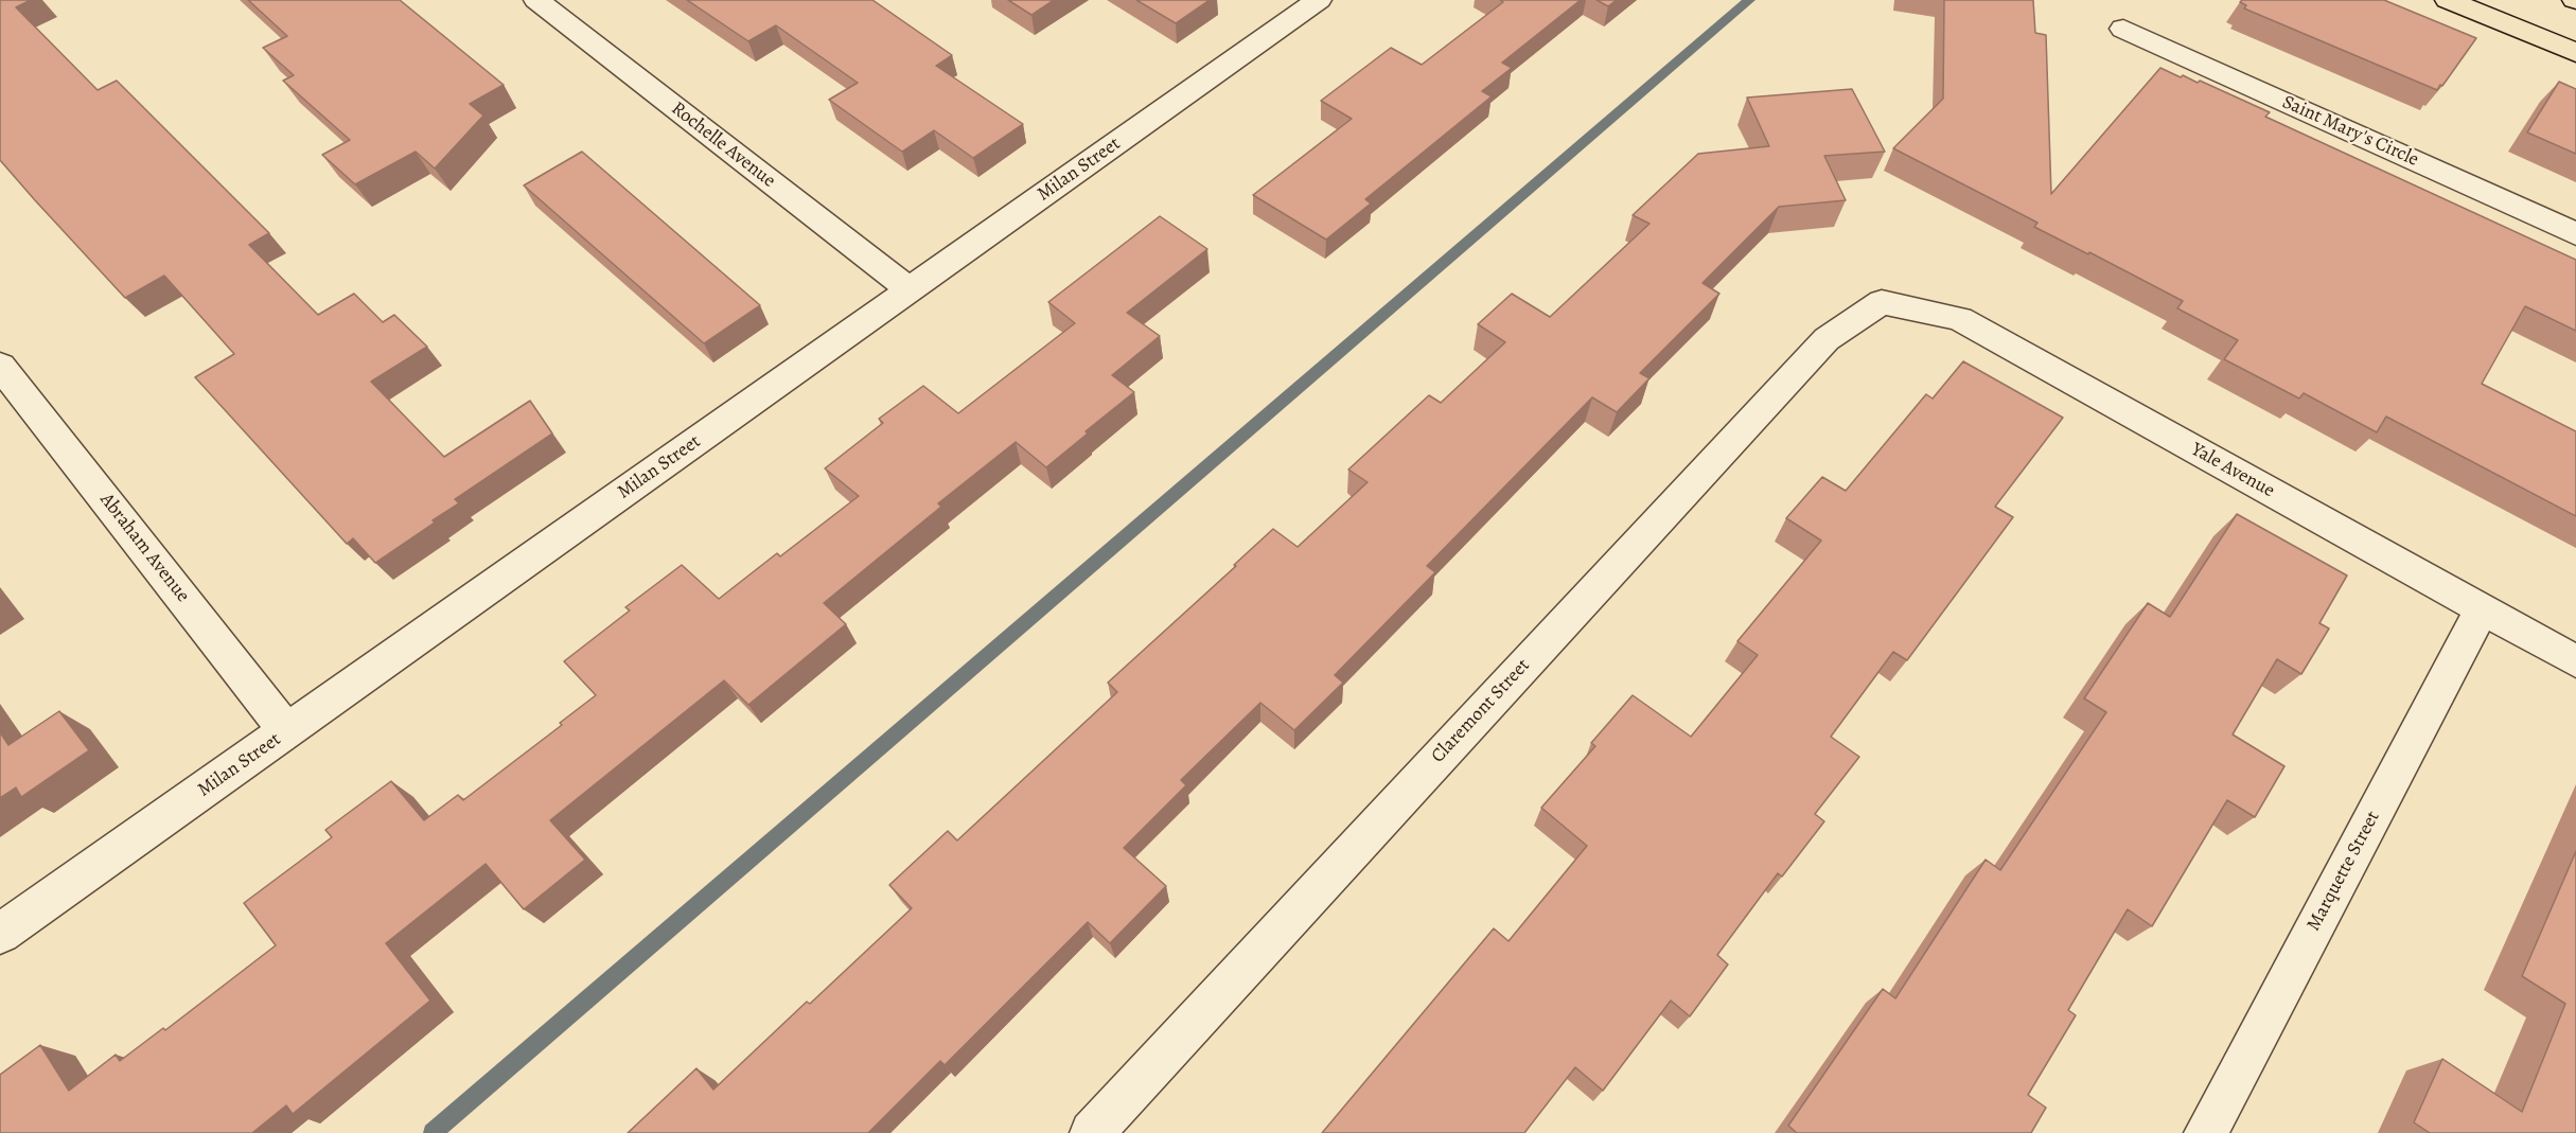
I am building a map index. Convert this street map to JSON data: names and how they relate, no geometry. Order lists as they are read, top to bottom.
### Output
{
  "streets": {
    "street": [
      "Saint Mary's Circle",
      "Rochelle Avenue",
      "Milan Street",
      "Yale Avenue",
      "Abraham Avenue",
      "Claremont Street",
      "Marquette Street"
    ]
  },
  "crossings": [
    ["Rochelle Avenue", "Milan Street"],
    ["Milan Street", "Abraham Avenue"],
    ["Yale Avenue", "Claremont Street"],
    ["Yale Avenue", "Marquette Street"]
  ]
}
